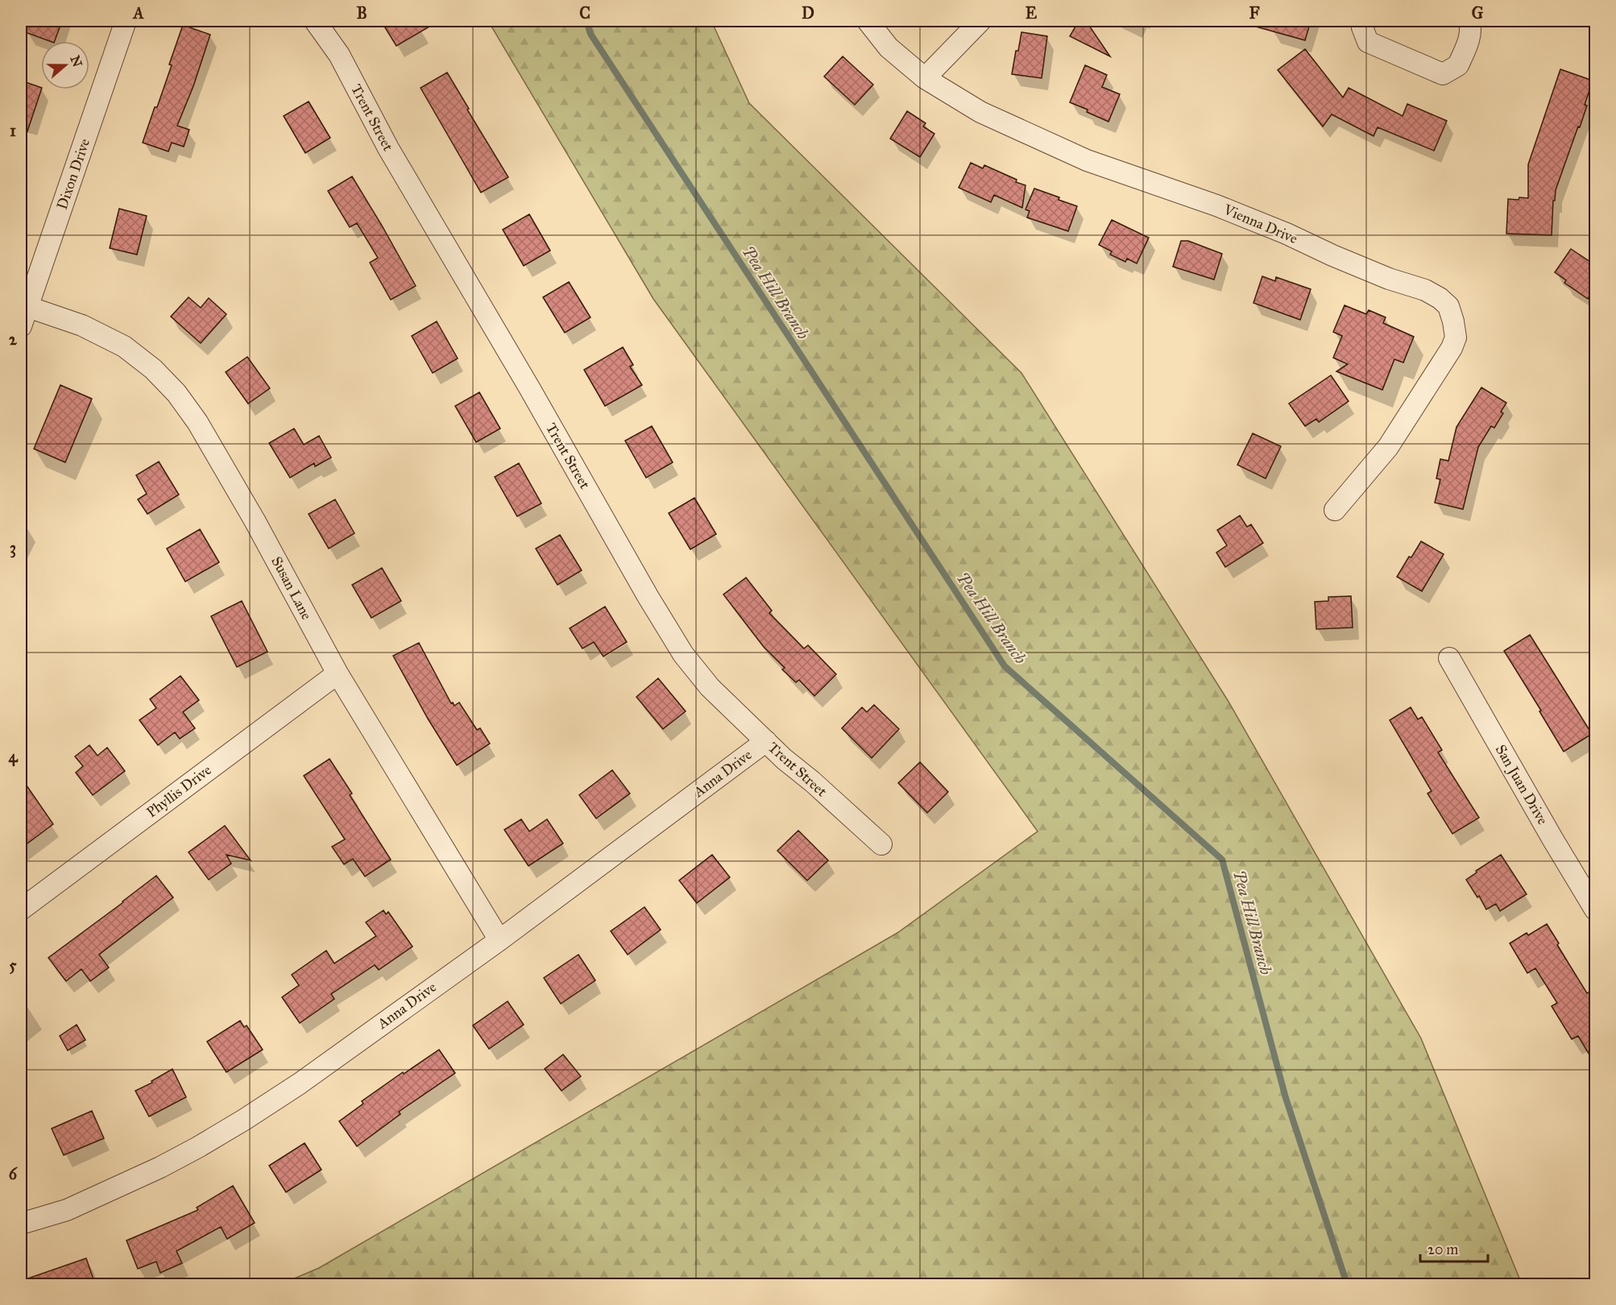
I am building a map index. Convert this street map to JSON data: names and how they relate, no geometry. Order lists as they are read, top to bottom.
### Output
{
  "streets": {
    "street": [
      "Trent Street",
      "Dixon Drive",
      "Vienna Drive",
      "Susan Lane",
      "Anna Drive",
      "San Juan Drive",
      "Phyllis Drive"
    ]
  },
  "crossings": [
    ["Trent Street", "Anna Drive"],
    ["Dixon Drive", "Susan Lane"],
    ["Susan Lane", "Anna Drive"],
    ["Susan Lane", "Phyllis Drive"]
  ],
  "water": ["Pea Hill Branch"],
  "scale_bar": "20 m",
  "north": "right",
  "grid": {
    "columns": [
      "A",
      "B",
      "C",
      "D",
      "E",
      "F",
      "G"
    ],
    "rows": [
      "1",
      "2",
      "3",
      "4",
      "5",
      "6"
    ]
  }
}
